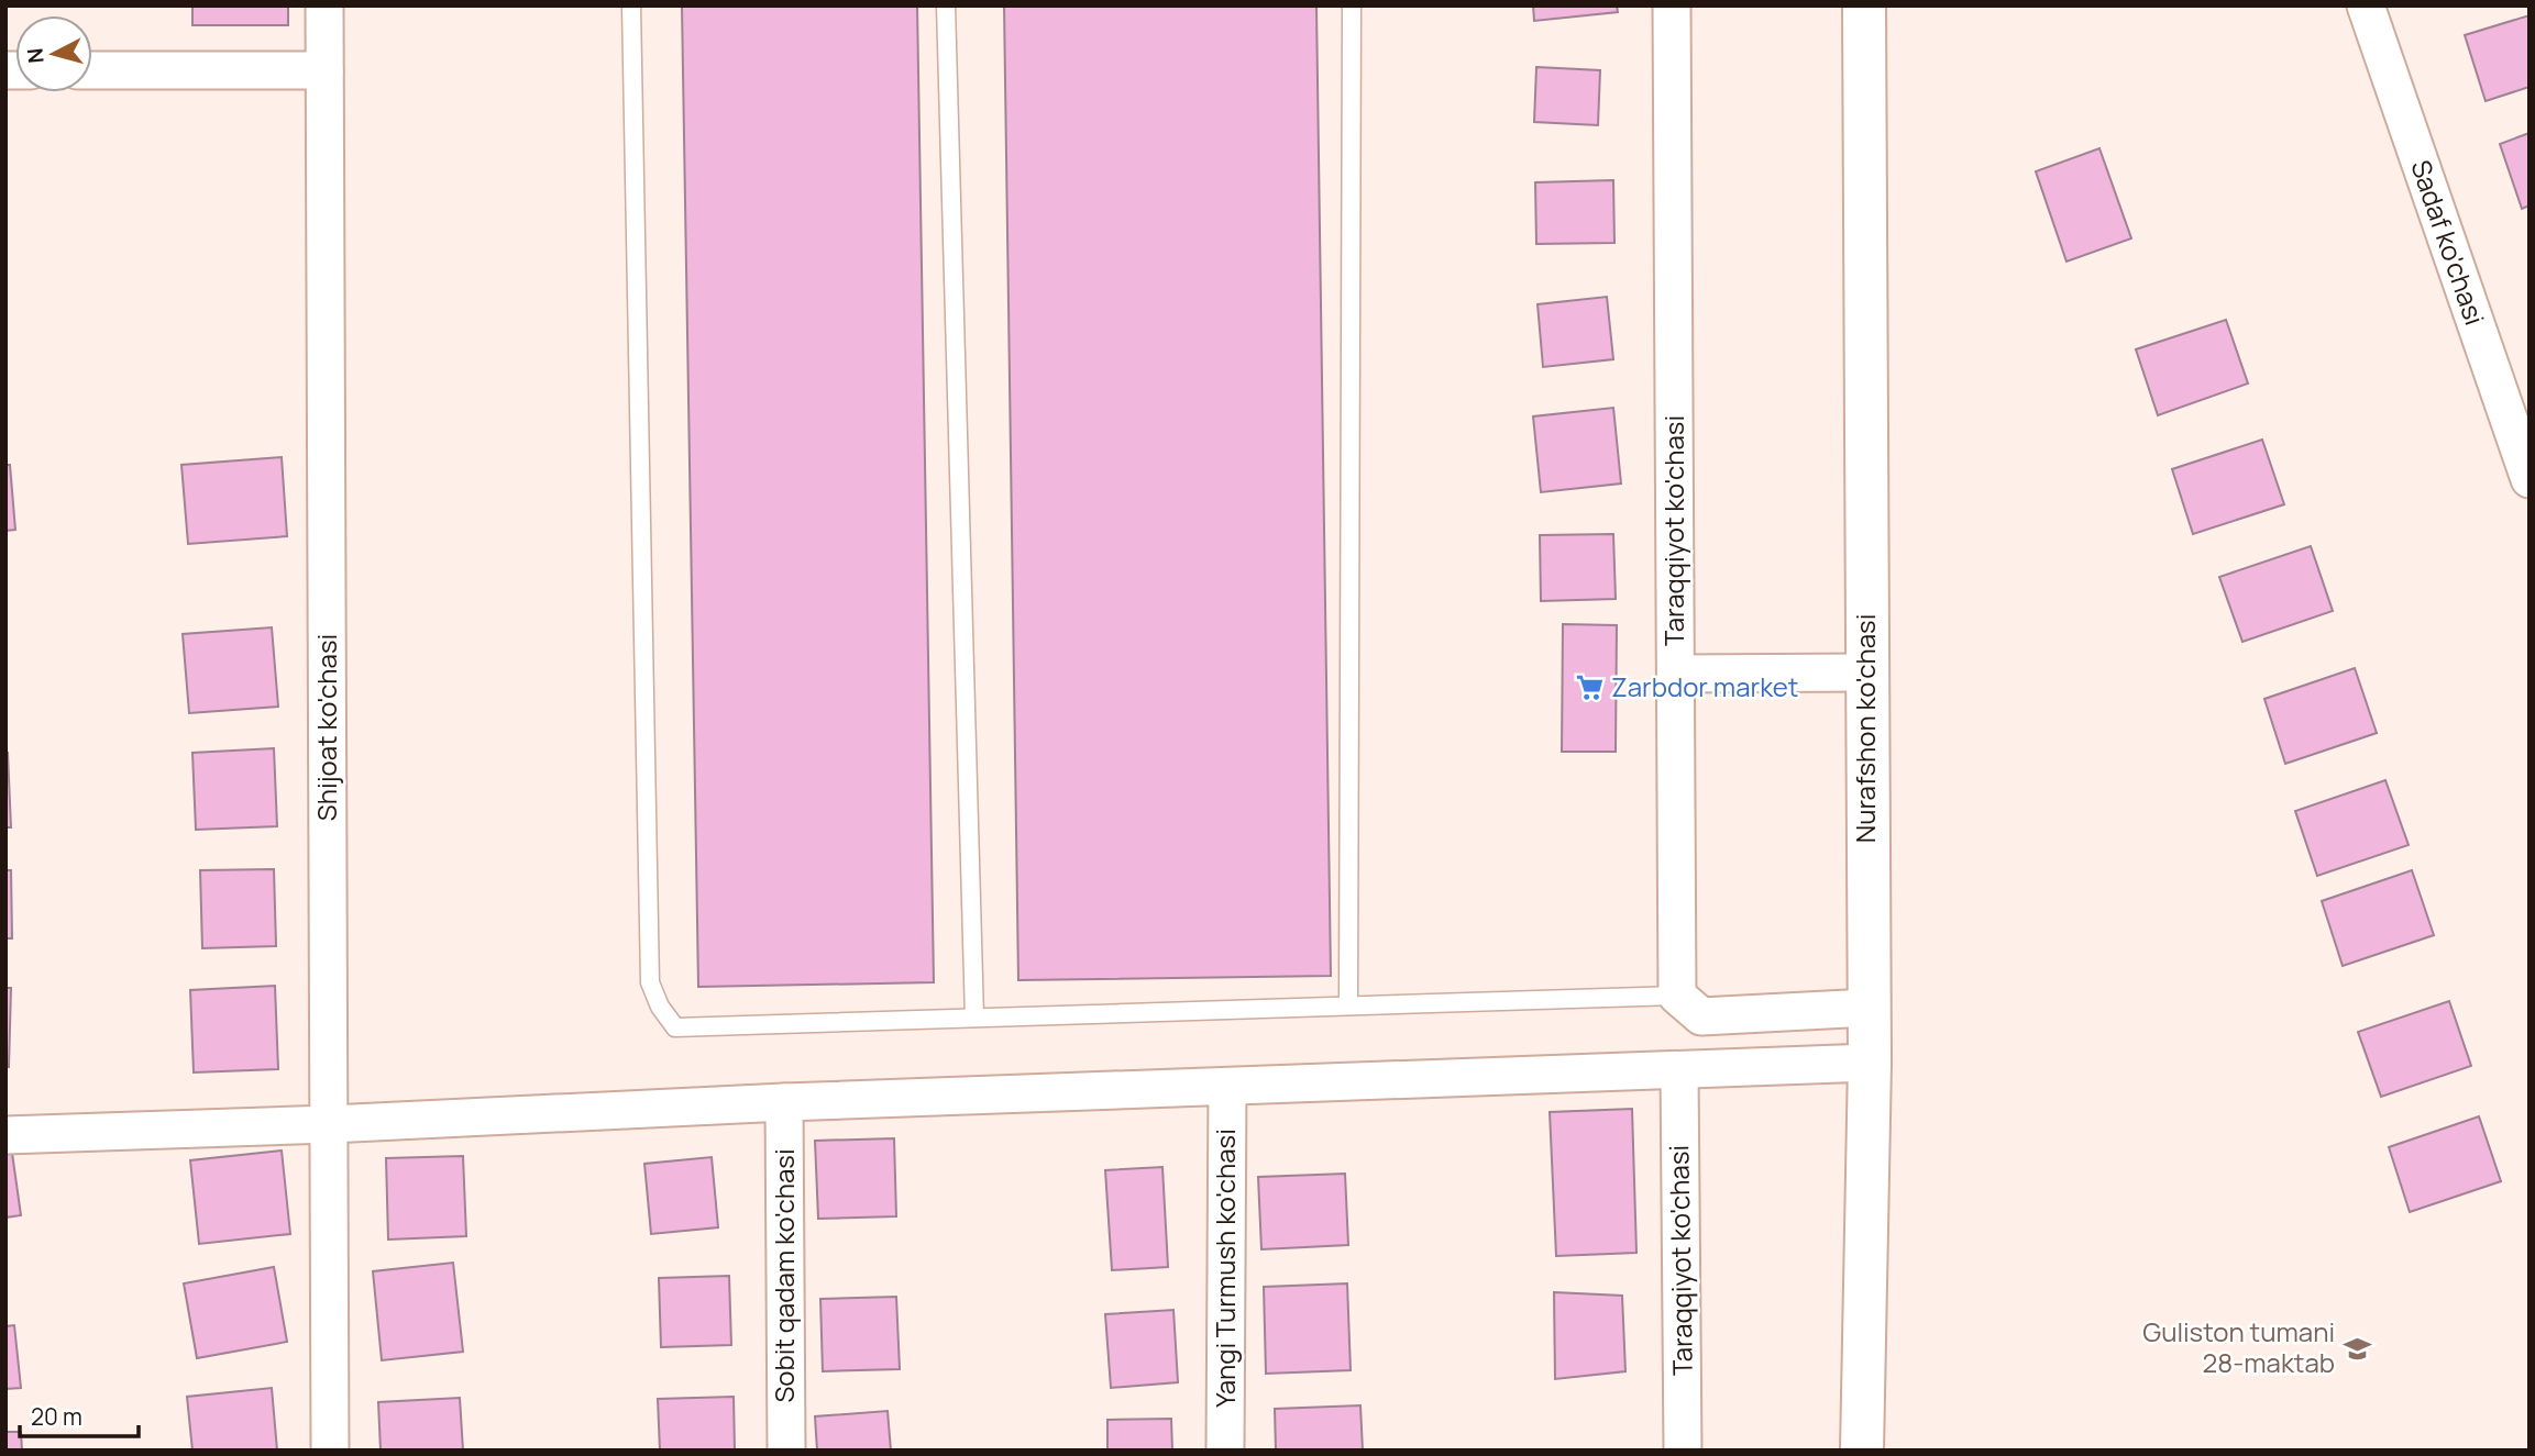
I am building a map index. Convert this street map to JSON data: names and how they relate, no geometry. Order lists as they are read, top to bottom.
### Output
{
  "streets": {
    "street": [
      "Sadaf ko'chasi",
      "Taraqqiyot ko'chasi",
      "Shijoat ko'chasi",
      "Nurafshon ko'chasi",
      "Yangi Turmush ko'chasi",
      "Sobit qadam ko'chasi"
    ]
  },
  "places": {
    "supermarket": ["Zarbdor market"],
    "school or university": ["Guliston tumani 28-maktab"]
  },
  "scale_bar": "20 m",
  "north": "left"
}
